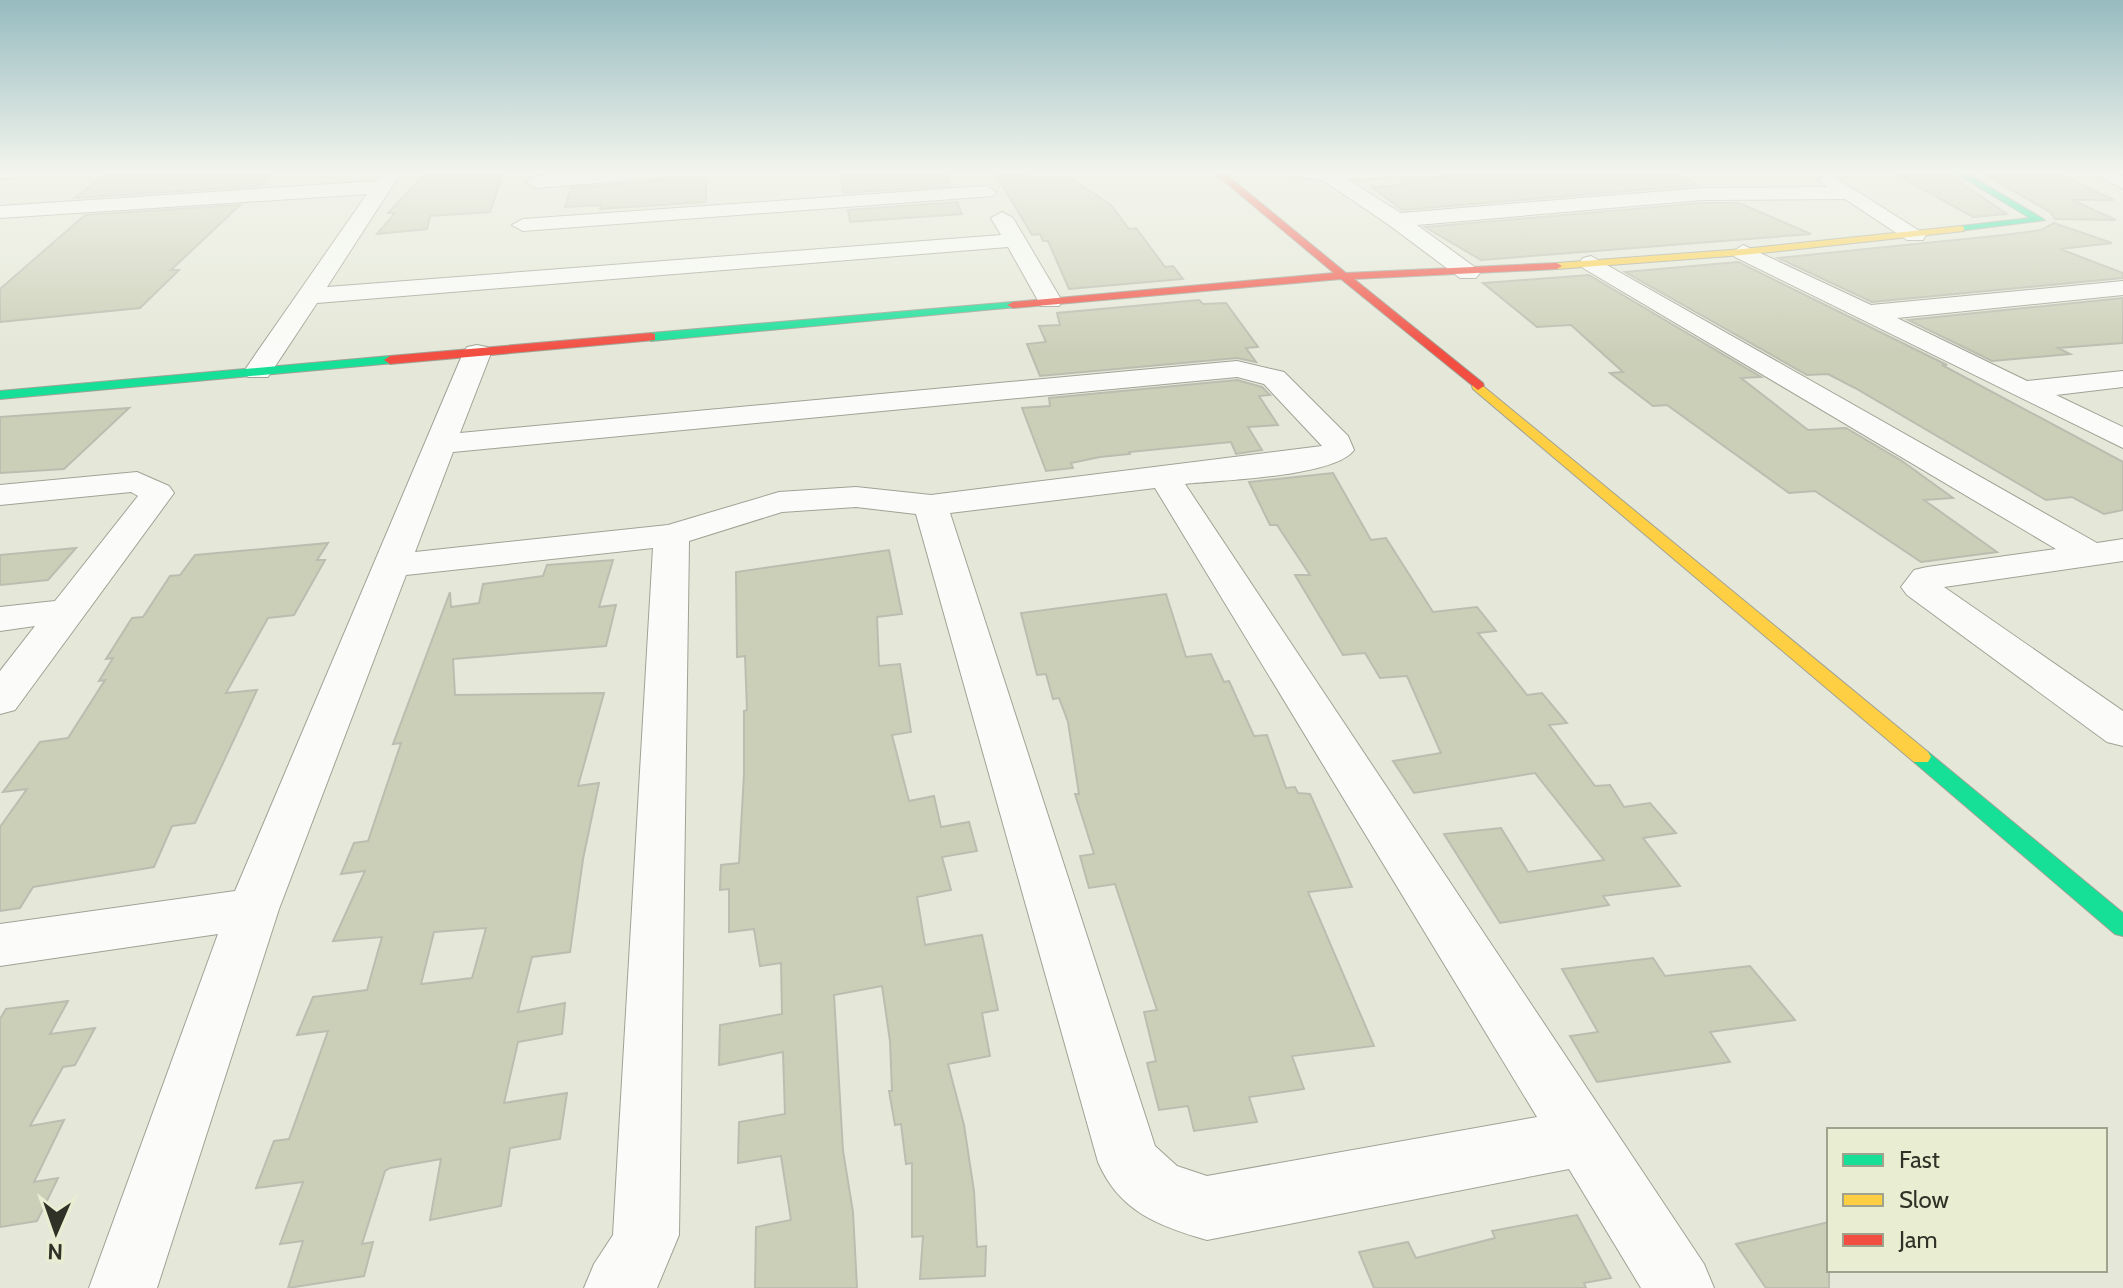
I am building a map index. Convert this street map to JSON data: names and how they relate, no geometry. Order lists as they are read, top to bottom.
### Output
{
  "legend": ["Fast", "Slow", "Jam"],
  "north": "bottom"
}
